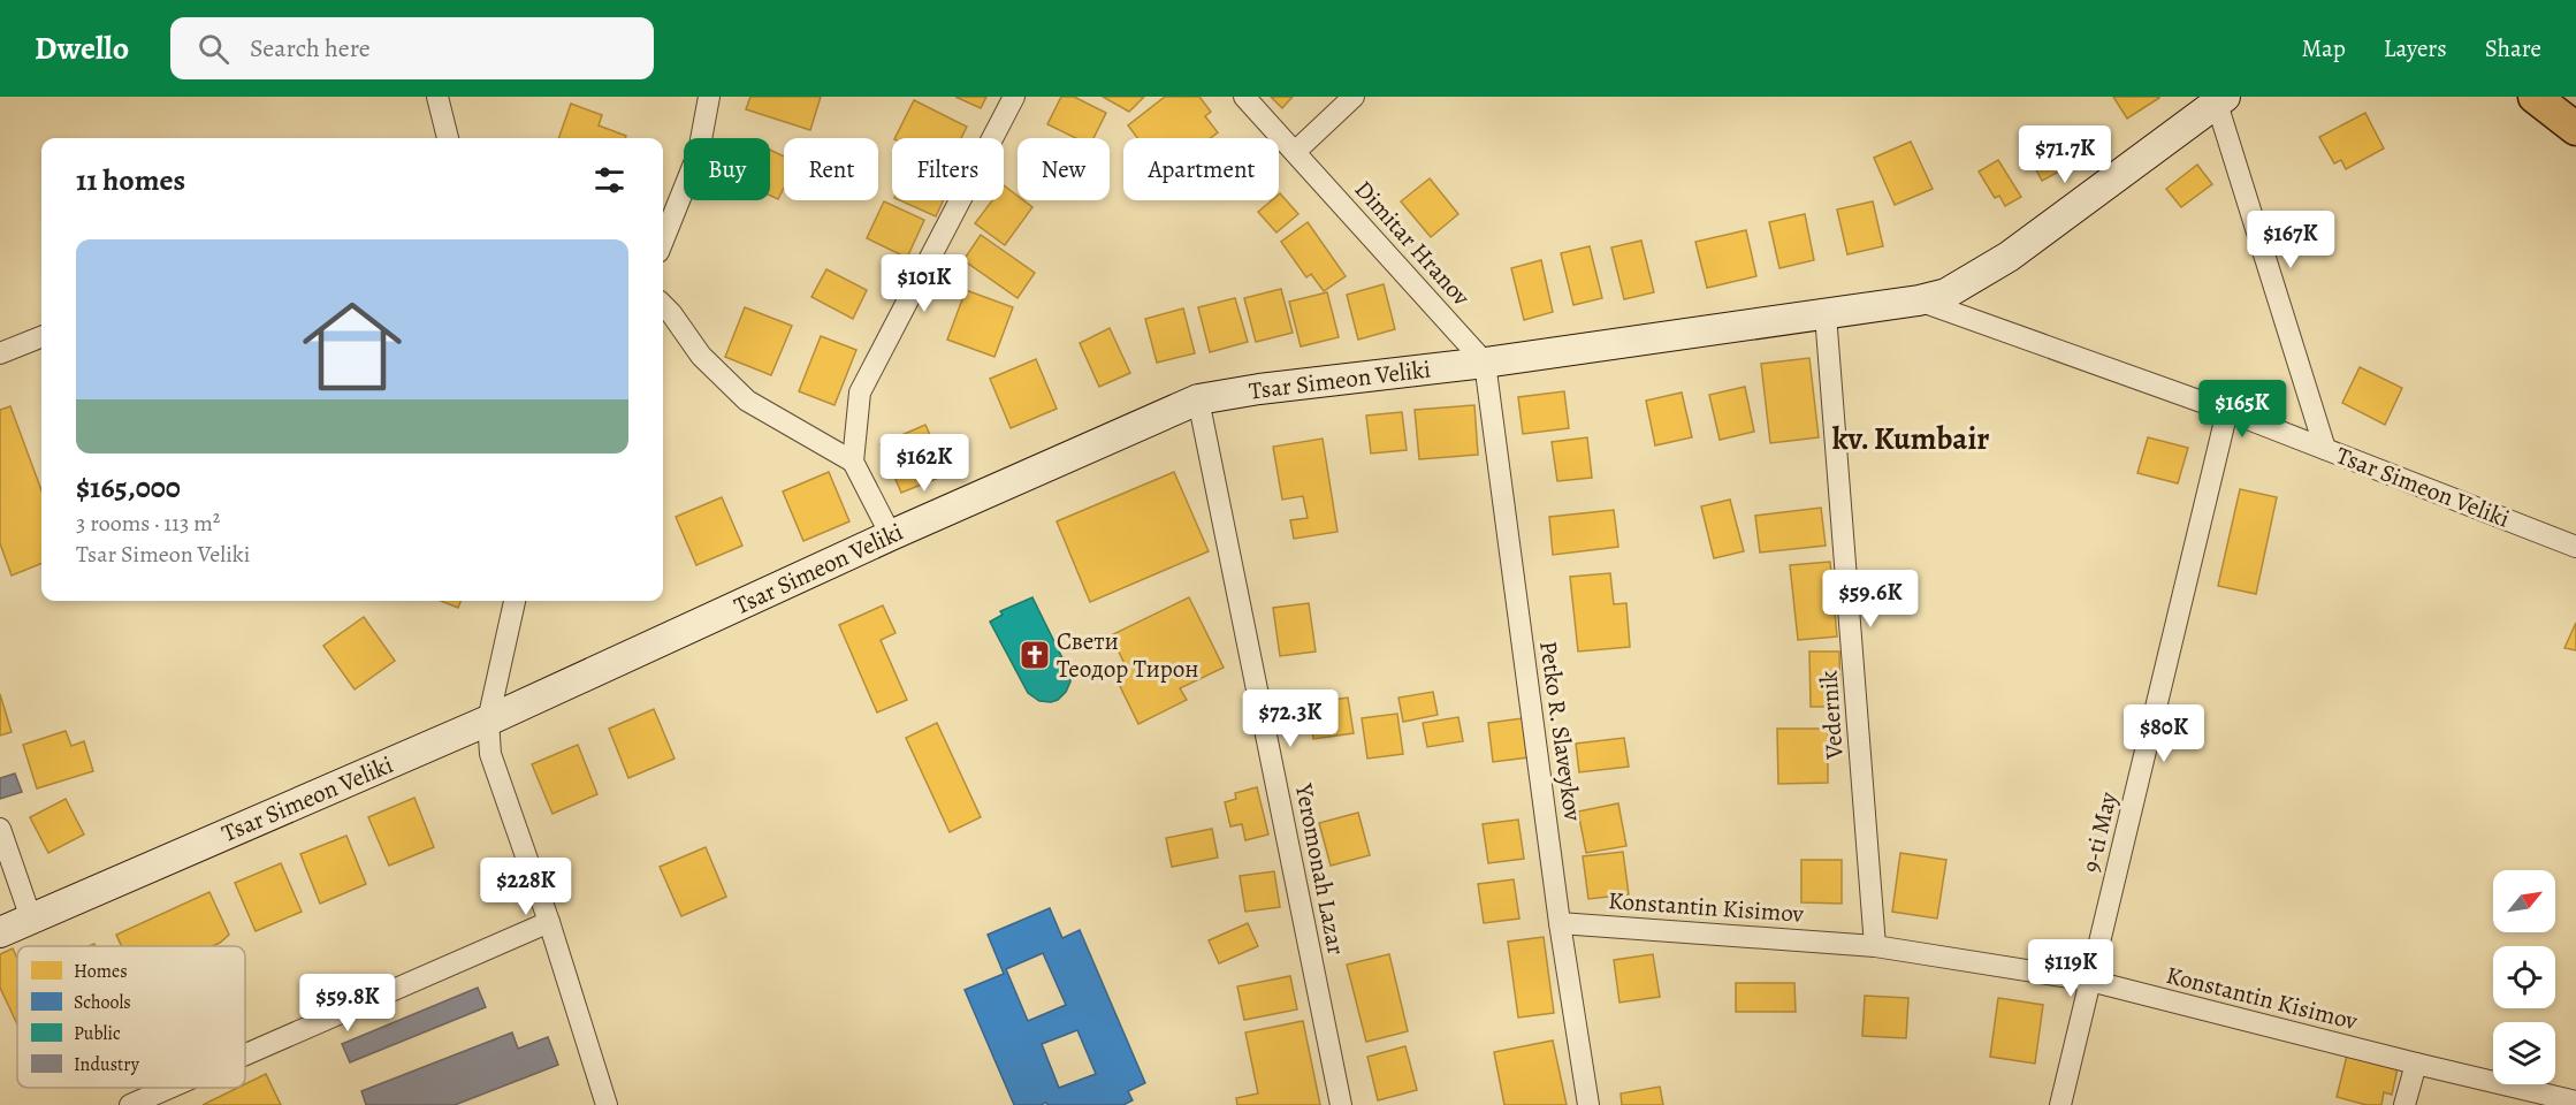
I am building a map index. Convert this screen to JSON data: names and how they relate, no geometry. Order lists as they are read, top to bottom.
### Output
{
  "streets": {
    "main road": ["Tsar Simeon Veliki"],
    "street": [
      "Dimitar Hranov",
      "Vedernik",
      "Petko R. Slaveykov",
      "9-ti May",
      "Yeromonah Lazar",
      "Konstantin Kisimov"
    ]
  },
  "crossings": [
    ["Dimitar Hranov", "Tsar Simeon Veliki"],
    ["Dimitar Hranov", "Petko R. Slaveykov"],
    ["Tsar Simeon Veliki", "Vedernik"],
    ["Tsar Simeon Veliki", "Petko R. Slaveykov"],
    ["Tsar Simeon Veliki", "9-ti May"],
    ["Tsar Simeon Veliki", "Yeromonah Lazar"],
    ["Vedernik", "Konstantin Kisimov"],
    ["Petko R. Slaveykov", "Konstantin Kisimov"],
    ["9-ti May", "Konstantin Kisimov"]
  ],
  "districts": ["kv. Kumbair"],
  "places": {
    "church": ["Свети Теодор Тирон"]
  },
  "legend": [
    "Homes",
    "Schools",
    "Public",
    "Industry"
  ],
  "north": "top right",
  "page": {
    "header": "Dwello",
    "search": "Search here",
    "nav": ["Map", "Layers", "Share"],
    "price": [
      "$71.7K",
      "$167K",
      "$101K",
      "$165K",
      "$162K",
      "$59.6K",
      "$72.3K",
      "$80K",
      "$228K",
      "$119K",
      "$59.8K"
    ],
    "chip": [
      "Buy",
      "Rent",
      "Filters",
      "New",
      "Apartment"
    ],
    "heading": "11 homes",
    "list": [
      {
        "name": "$165,000",
        "note": "3 rooms · 113 m² · Tsar Simeon Veliki"
      }
    ]
  }
}
